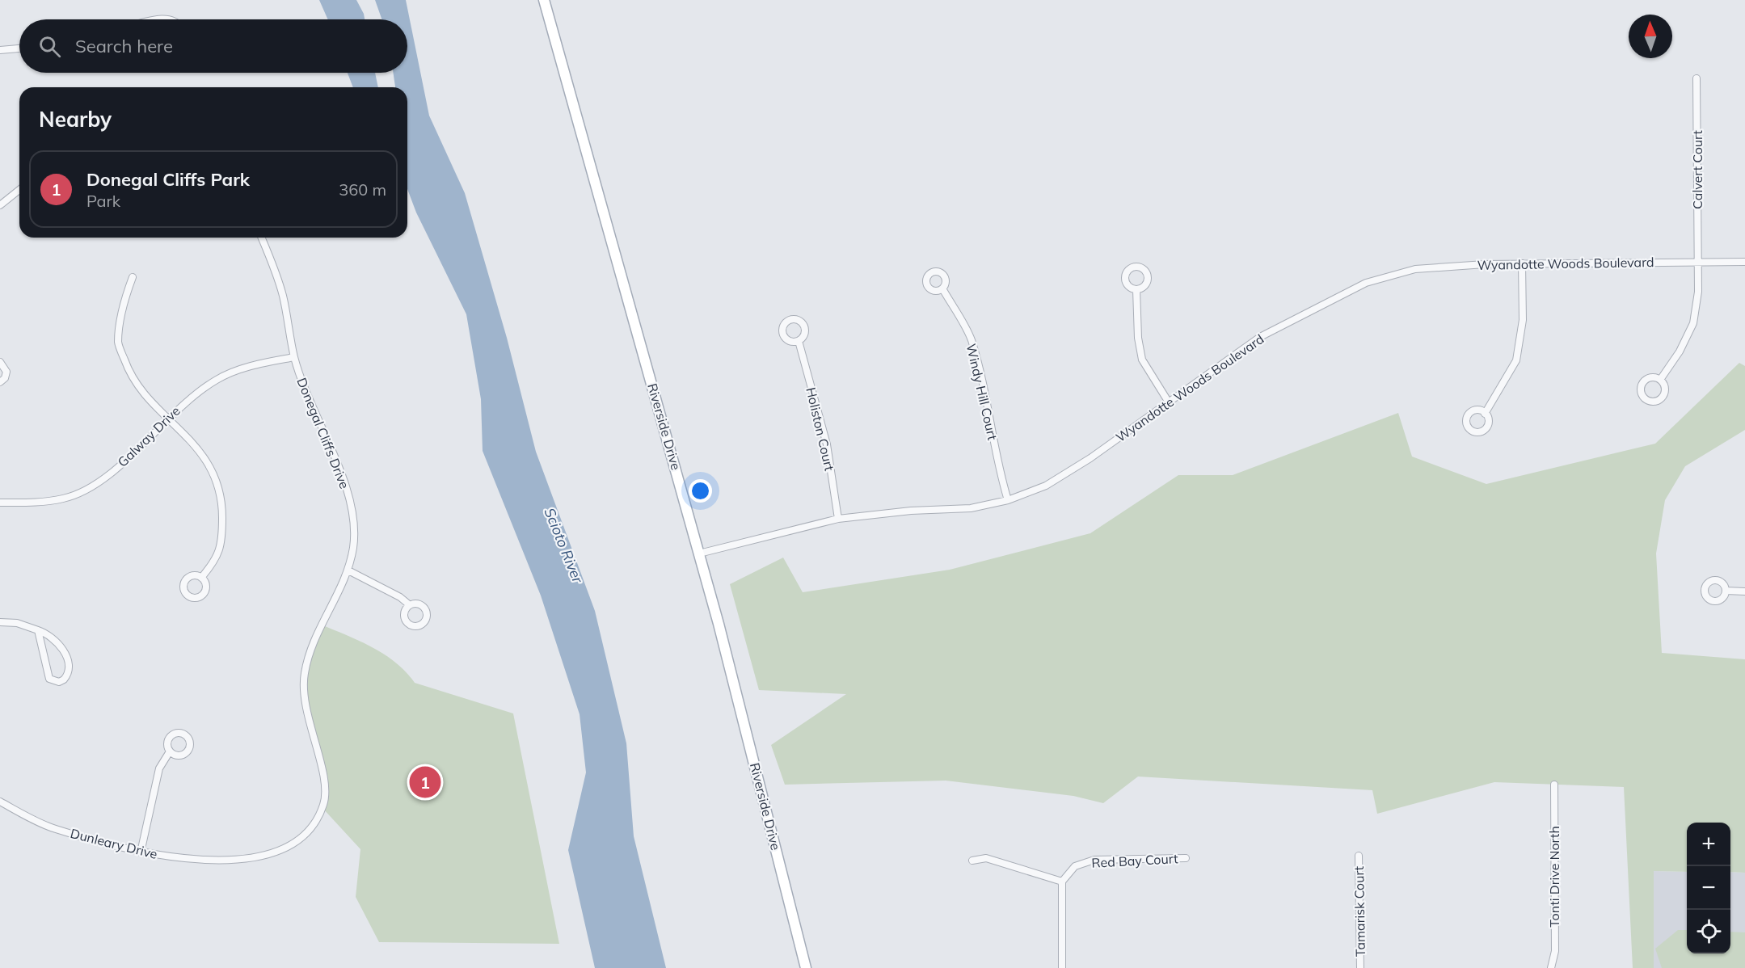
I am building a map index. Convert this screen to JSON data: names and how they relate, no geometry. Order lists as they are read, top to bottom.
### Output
{
  "streets": {
    "main road": ["Riverside Drive"],
    "street": [
      "Calvert Court",
      "Wyandotte Woods Boulevard",
      "Windy Hill Court",
      "Holiston Court",
      "Donegal Cliffs Drive",
      "Galway Drive",
      "Dunleary Drive",
      "Red Bay Court",
      "Tonti Drive North",
      "Tamarisk Court"
    ]
  },
  "crossings": [
    ["Calvert Court", "Wyandotte Woods Boulevard"],
    ["Wyandotte Woods Boulevard", "Windy Hill Court"],
    ["Wyandotte Woods Boulevard", "Riverside Drive"],
    ["Wyandotte Woods Boulevard", "Holiston Court"],
    ["Donegal Cliffs Drive", "Galway Drive"],
    ["Donegal Cliffs Drive", "Dunleary Drive"]
  ],
  "water": ["Scioto River"],
  "north": "top",
  "page": {
    "search": "Search here",
    "heading": "Nearby",
    "list": [
      {
        "mark": "1",
        "name": "Donegal Cliffs Park",
        "note": "Park",
        "value": "360 m"
      }
    ],
    "pins": "1",
    "map_buttons": ["+", "−"]
  }
}
